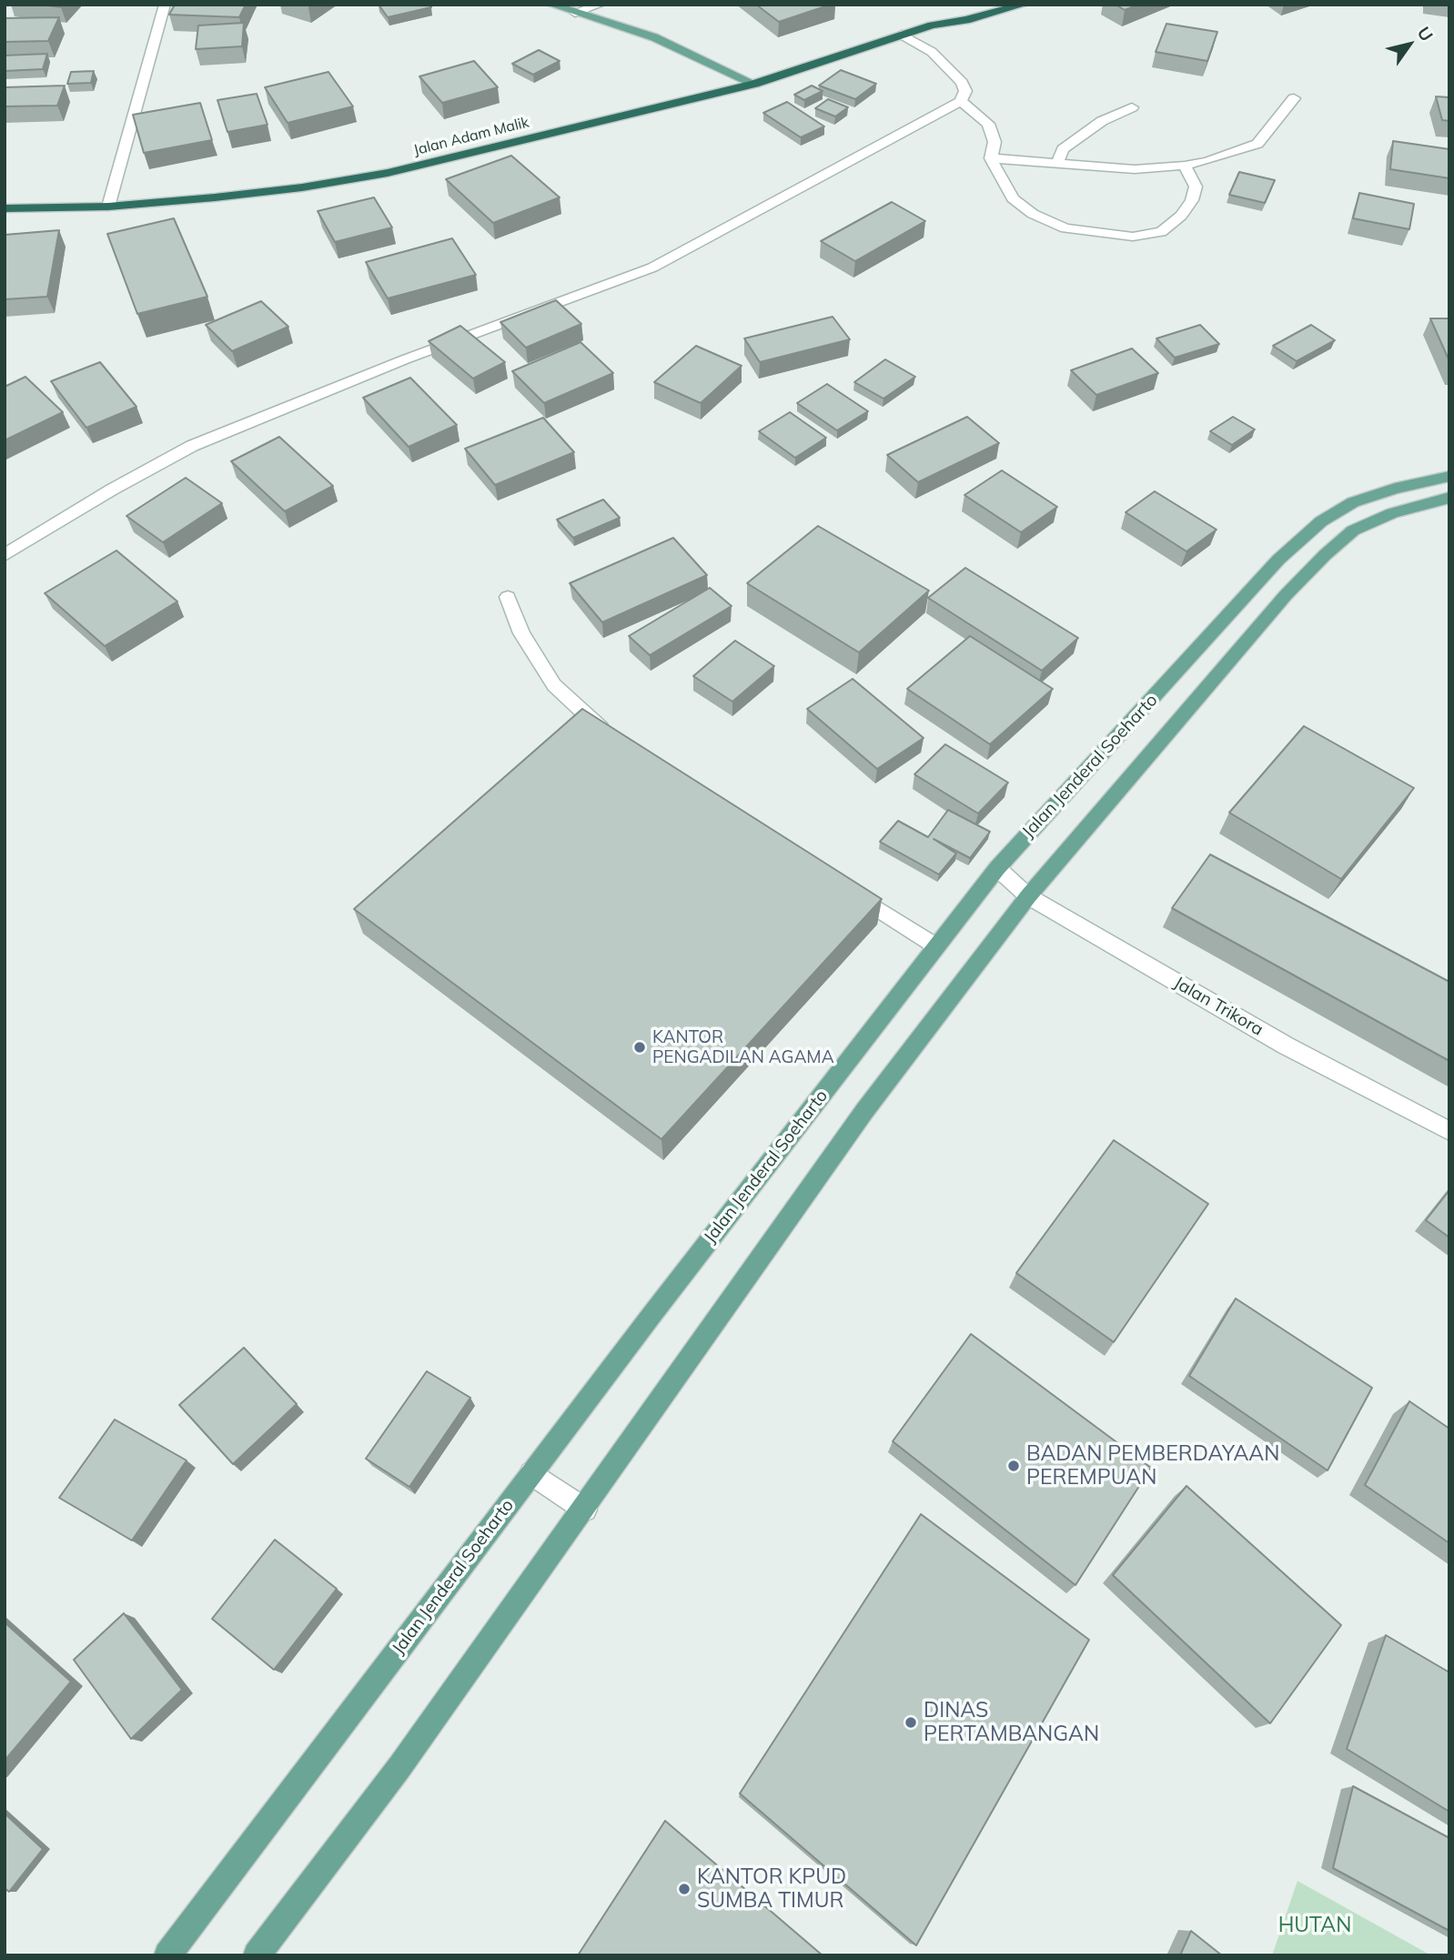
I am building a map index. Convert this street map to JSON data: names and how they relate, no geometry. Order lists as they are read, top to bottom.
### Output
{
  "streets": {
    "highway": ["Jalan Adam Malik"],
    "main road": ["Jalan Jenderal Soeharto"],
    "street": ["Jalan Trikora"]
  },
  "crossings": [
    ["Jalan Jenderal Soeharto", "Jalan Trikora"]
  ],
  "parks": ["HUTAN"],
  "places": [
    "KANTOR PENGADILAN AGAMA",
    "BADAN PEMBERDAYAAN PEREMPUAN",
    "DINAS PERTAMBANGAN",
    "KANTOR KPUD SUMBA TIMUR"
  ],
  "north": "top right"
}
